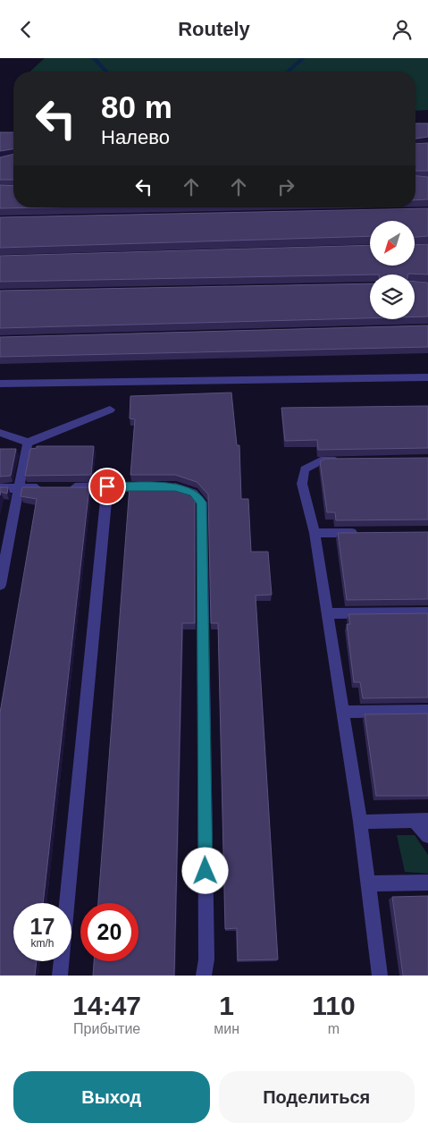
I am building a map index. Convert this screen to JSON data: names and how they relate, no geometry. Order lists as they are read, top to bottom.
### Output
{
  "north": "bottom left",
  "page": {
    "header": "Routely",
    "turn": ["80 m", "Налево"],
    "speed": "17 km/h",
    "limit": "20",
    "eta": [
      "14:47",
      "Прибытие",
      "1",
      "мин",
      "110",
      "m"
    ],
    "buttons": ["Выход", "Поделиться"]
  }
}
